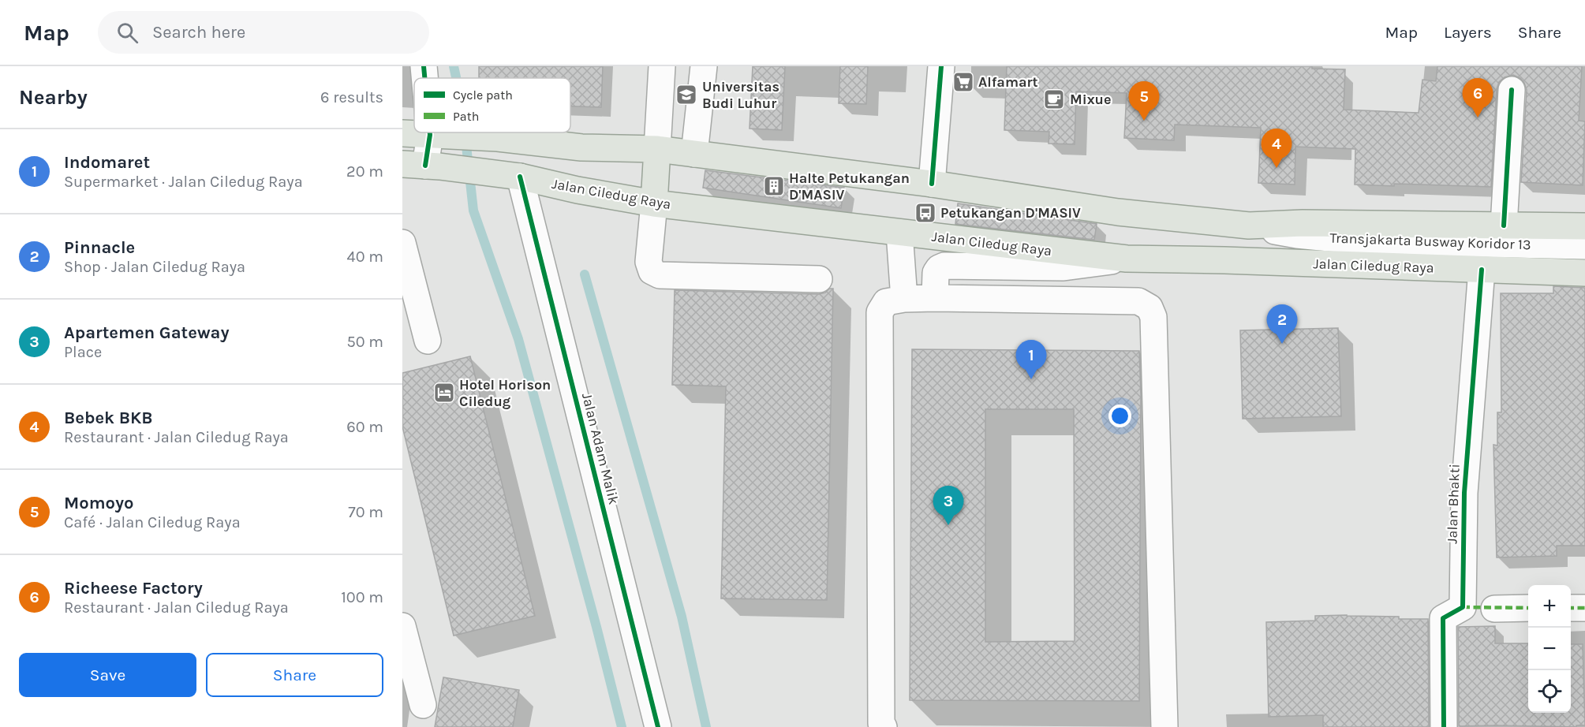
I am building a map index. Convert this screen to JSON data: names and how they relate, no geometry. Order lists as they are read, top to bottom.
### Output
{
  "streets": {
    "main road": ["Jalan Ciledug Raya"],
    "street": ["Transjakarta Busway Koridor 13", "Jalan Adam Malik", "Jalan Bhakti"]
  },
  "crossings": [
    ["Jalan Ciledug Raya", "Jalan Adam Malik"],
    ["Jalan Ciledug Raya", "Jalan Bhakti"]
  ],
  "places": {
    "supermarket": ["Alfamart"],
    "school or university": ["Universitas Budi Luhur"],
    "cafe": ["Mixue"],
    "building": ["Halte Petukangan D'MASIV"],
    "bus stop": ["Petukangan D'MASIV"],
    "hotel": ["Hotel Horison Ciledug"]
  },
  "legend": ["Cycle path", "Path"],
  "page": {
    "header": "Map",
    "search": "Search here",
    "nav": ["Map", "Layers", "Share"],
    "heading": ["Nearby", "6 results"],
    "pins": [
      "6",
      "5",
      "4",
      "2",
      "1",
      "3"
    ],
    "list": [
      {
        "mark": "1",
        "name": "Indomaret",
        "note": "Supermarket · Jalan Ciledug Raya",
        "value": "20 m"
      },
      {
        "mark": "2",
        "name": "Pinnacle",
        "note": "Shop · Jalan Ciledug Raya",
        "value": "40 m"
      },
      {
        "mark": "3",
        "name": "Apartemen Gateway",
        "note": "Place",
        "value": "50 m"
      },
      {
        "mark": "4",
        "name": "Bebek BKB",
        "note": "Restaurant · Jalan Ciledug Raya",
        "value": "60 m"
      },
      {
        "mark": "5",
        "name": "Momoyo",
        "note": "Café · Jalan Ciledug Raya",
        "value": "70 m"
      },
      {
        "mark": "6",
        "name": "Richeese Factory",
        "note": "Restaurant · Jalan Ciledug Raya",
        "value": "100 m"
      }
    ],
    "map_buttons": ["+", "−"],
    "buttons": ["Save", "Share"]
  }
}
